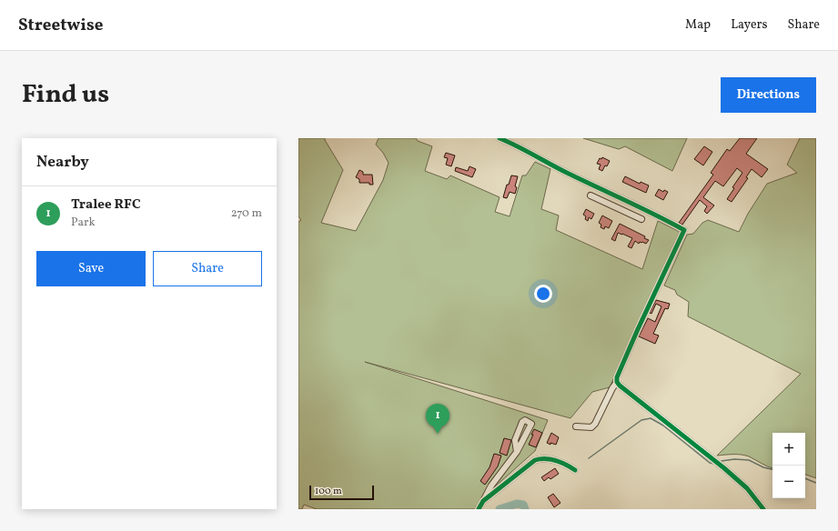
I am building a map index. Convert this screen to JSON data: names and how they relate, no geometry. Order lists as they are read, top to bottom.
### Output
{
  "scale_bar": "100 m",
  "page": {
    "header": "Streetwise",
    "nav": ["Map", "Layers", "Share"],
    "title": "Find us",
    "buttons": [
      "Directions",
      ["Save", "Share"]
    ],
    "heading": "Nearby",
    "list": [
      {
        "mark": "1",
        "name": "Tralee RFC",
        "note": "Park",
        "value": "270 m"
      }
    ],
    "pins": "1",
    "map_buttons": ["+", "−"],
    "scale": "100 m"
  }
}
